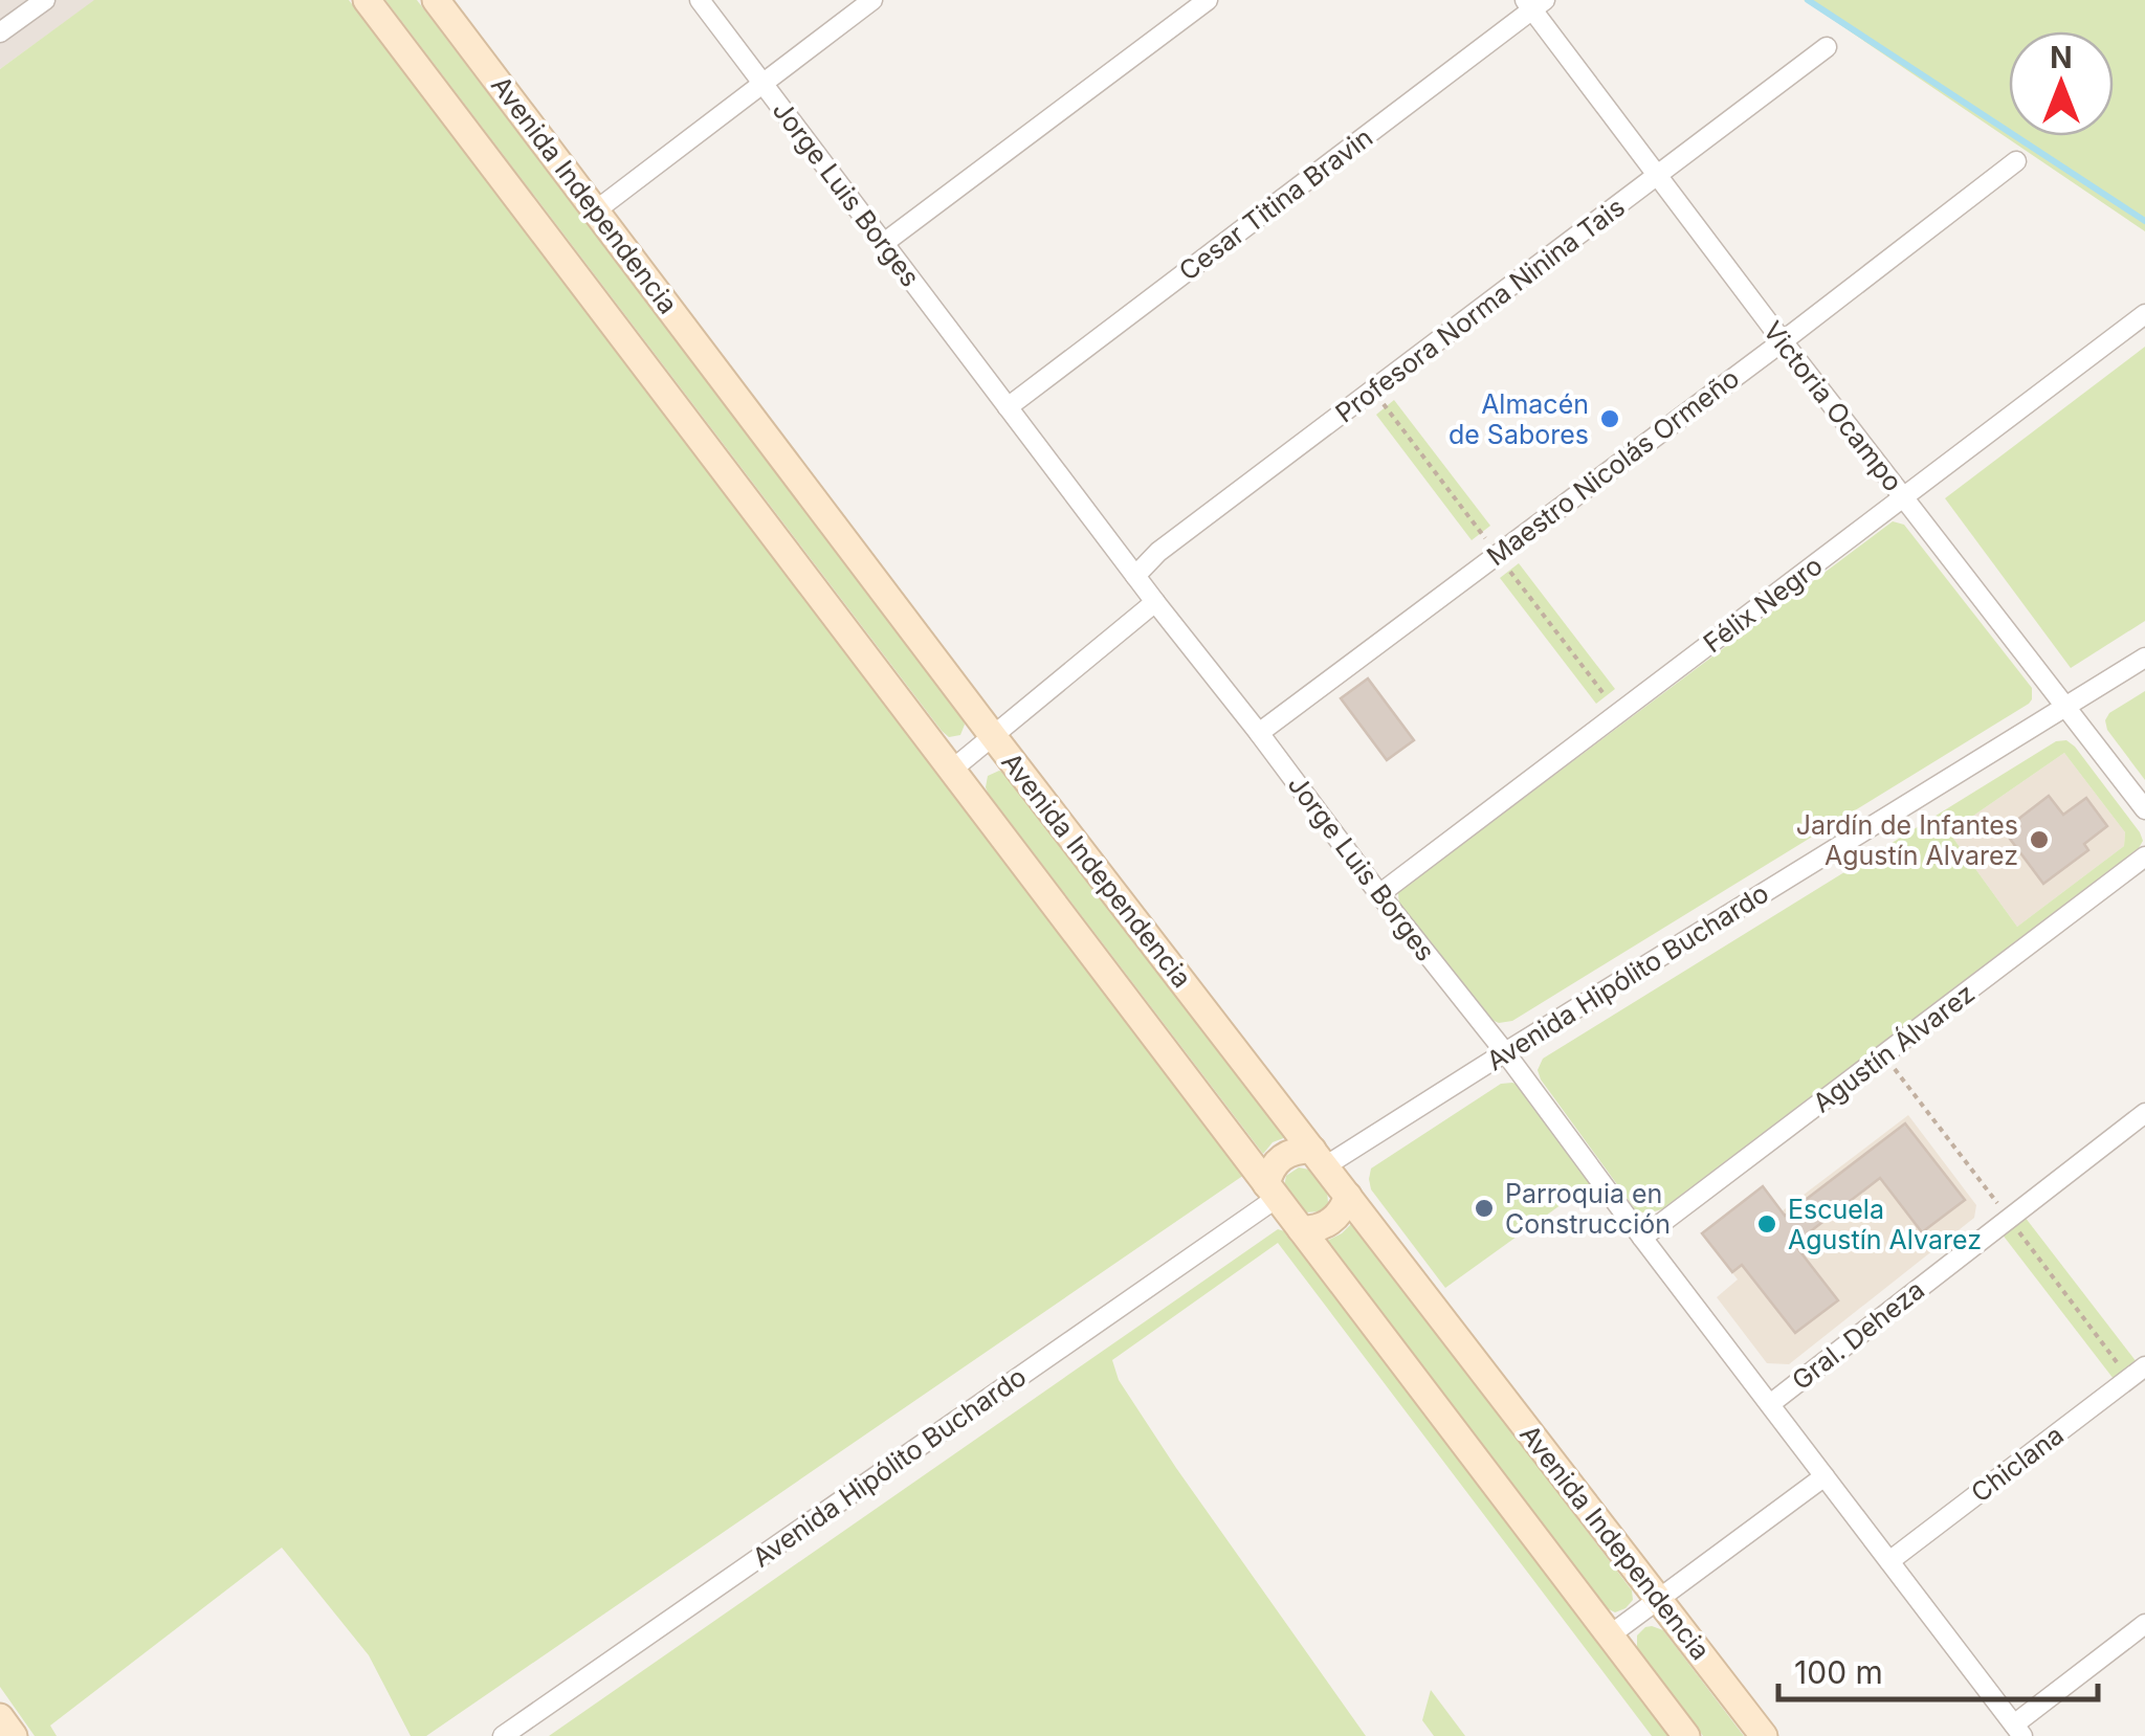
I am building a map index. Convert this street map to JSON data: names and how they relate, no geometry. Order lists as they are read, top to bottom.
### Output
{
  "streets": {
    "main road": ["Avenida Independencia"],
    "street": [
      "Jorge Luis Borges",
      "Cesar Titina Bravin",
      "Profesora Norma Ninina Tais",
      "Victoria Ocampo",
      "Maestro Nicolás Ormeño",
      "Félix Negro",
      "Avenida Hipólito Buchardo",
      "Agustín Álvarez",
      "Gral. Deheza",
      "Chiclana"
    ]
  },
  "crossings": [
    ["Jorge Luis Borges", "Cesar Titina Bravin"],
    ["Jorge Luis Borges", "Profesora Norma Ninina Tais"],
    ["Jorge Luis Borges", "Maestro Nicolás Ormeño"],
    ["Jorge Luis Borges", "Félix Negro"],
    ["Jorge Luis Borges", "Avenida Hipólito Buchardo"],
    ["Jorge Luis Borges", "Agustín Álvarez"],
    ["Jorge Luis Borges", "Gral. Deheza"],
    ["Jorge Luis Borges", "Chiclana"],
    ["Avenida Independencia", "Avenida Hipólito Buchardo"],
    ["Cesar Titina Bravin", "Victoria Ocampo"],
    ["Profesora Norma Ninina Tais", "Victoria Ocampo"],
    ["Victoria Ocampo", "Maestro Nicolás Ormeño"],
    ["Victoria Ocampo", "Félix Negro"],
    ["Victoria Ocampo", "Avenida Hipólito Buchardo"]
  ],
  "places": [
    "Almacén de Sabores",
    "Jardín de Infantes Agustín Alvarez",
    "Parroquia en Construcción",
    "Escuela Agustín Alvarez"
  ],
  "scale_bar": "100 m",
  "north": "top"
}
